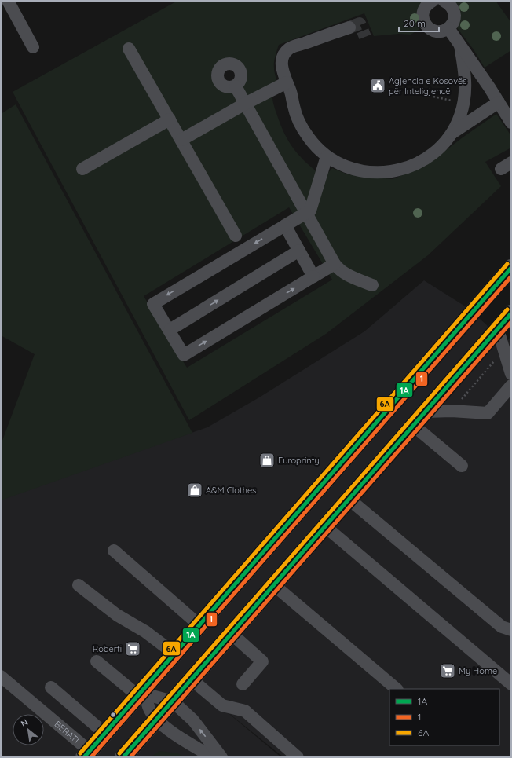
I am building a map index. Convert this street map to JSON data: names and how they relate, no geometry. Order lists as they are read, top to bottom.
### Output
{
  "streets": {
    "street": ["BERATI"]
  },
  "places": {
    "public building": ["Agjencia e Kosovës për Inteligjencë"],
    "shop": ["Europrinty", "A&M Clothes"],
    "supermarket": ["Roberti", "My Home"]
  },
  "lines": ["transit line 6A", "transit line 1A", "transit line 1"],
  "legend": ["1A", "1", "6A"],
  "scale_bar": "20 m",
  "north": "top left"
}
